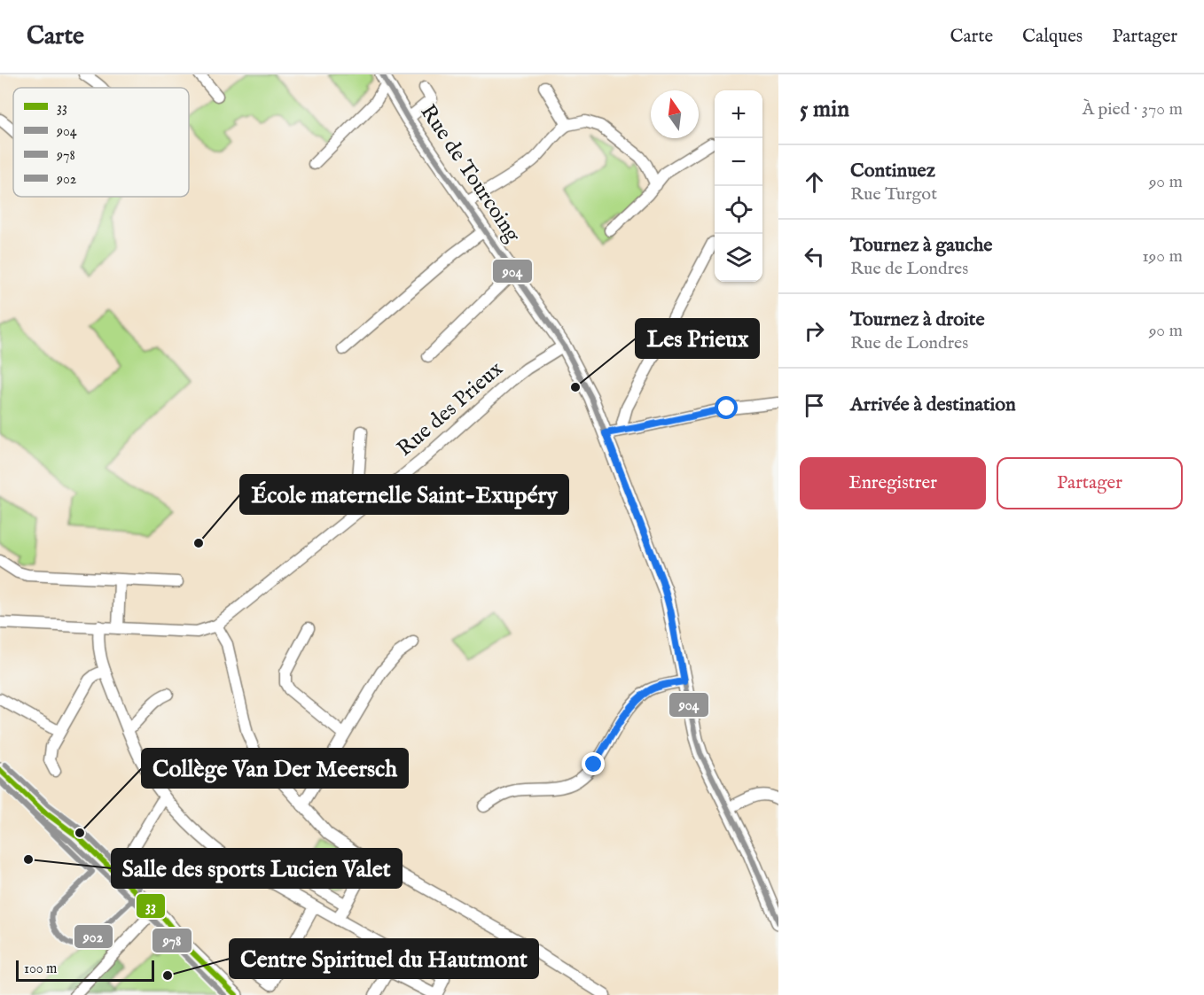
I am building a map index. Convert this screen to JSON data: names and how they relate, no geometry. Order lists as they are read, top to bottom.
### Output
{
  "streets": {
    "main road": ["Rue de Tourcoing"],
    "street": ["Rue des Prieux"]
  },
  "crossings": [
    ["Rue de Tourcoing", "Rue des Prieux"]
  ],
  "places": [
    "Les Prieux",
    "École maternelle Saint-Exupéry",
    "Collège Van Der Meersch",
    "Salle des sports Lucien Valet",
    "Centre Spirituel du Hautmont"
  ],
  "lines": [
    "transit line 904",
    "transit line 902",
    "transit line 33",
    "transit line 978"
  ],
  "legend": [
    "33",
    "904",
    "978",
    "902"
  ],
  "scale_bar": "100 m",
  "north": "top",
  "page": {
    "header": "Carte",
    "nav": ["Carte", "Calques", "Partager"],
    "heading": ["5 min", "À pied · 370 m"],
    "map_buttons": ["+", "−"],
    "list": [
      ["Continuez", "Rue Turgot", "90 m"],
      ["Tournez à gauche", "Rue de Londres", "190 m"],
      ["Tournez à droite", "Rue de Londres", "90 m"],
      "Arrivée à destination"
    ],
    "buttons": ["Enregistrer", "Partager"],
    "scale": "100 m"
  }
}
